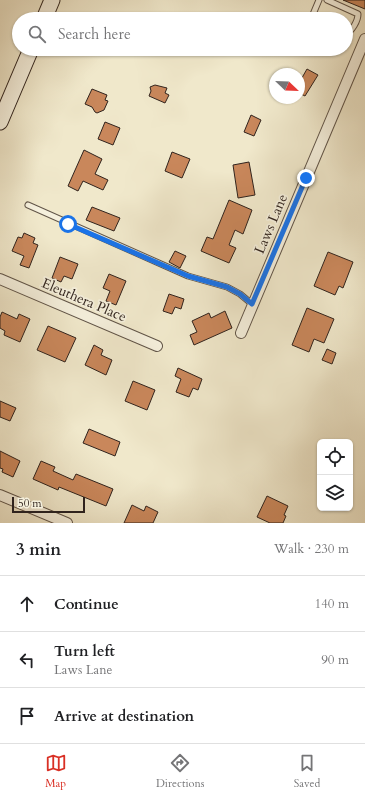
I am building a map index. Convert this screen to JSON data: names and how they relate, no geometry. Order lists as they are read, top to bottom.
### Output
{
  "streets": {
    "street": ["Laws Lane", "Eleuthera Place"]
  },
  "scale_bar": "50 m",
  "north": "bottom right",
  "page": {
    "search": "Search here",
    "scale": "50 m",
    "heading": ["3 min", "Walk · 230 m"],
    "list": [
      ["Continue", "140 m"],
      ["Turn left", "Laws Lane", "90 m"],
      "Arrive at destination"
    ],
    "nav": ["Map", "Directions", "Saved"]
  }
}
